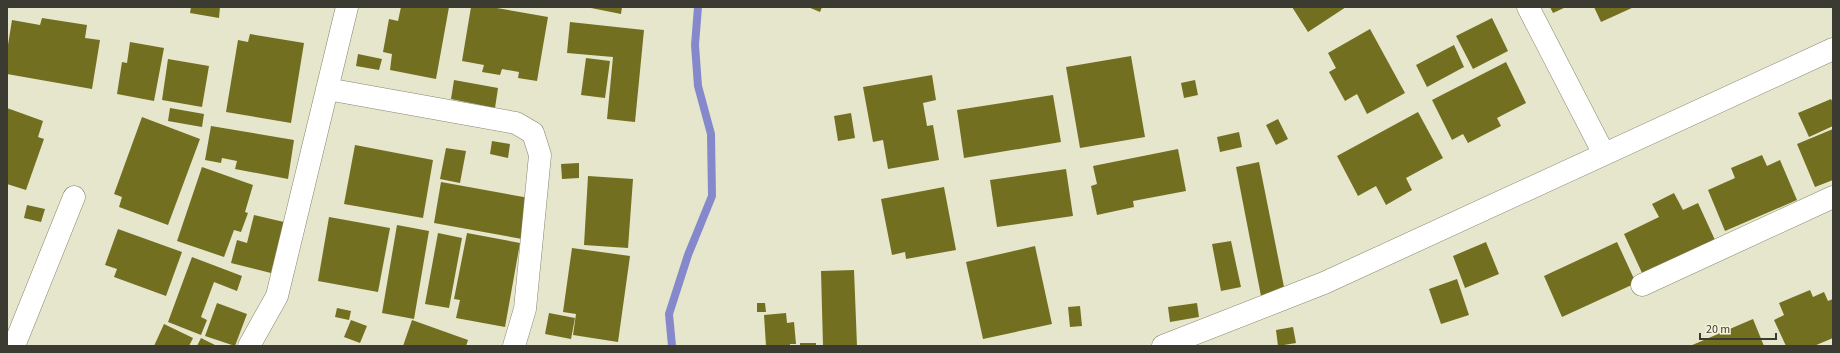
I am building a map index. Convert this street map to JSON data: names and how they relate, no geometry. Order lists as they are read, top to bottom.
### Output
{
  "scale_bar": "20 m"
}
